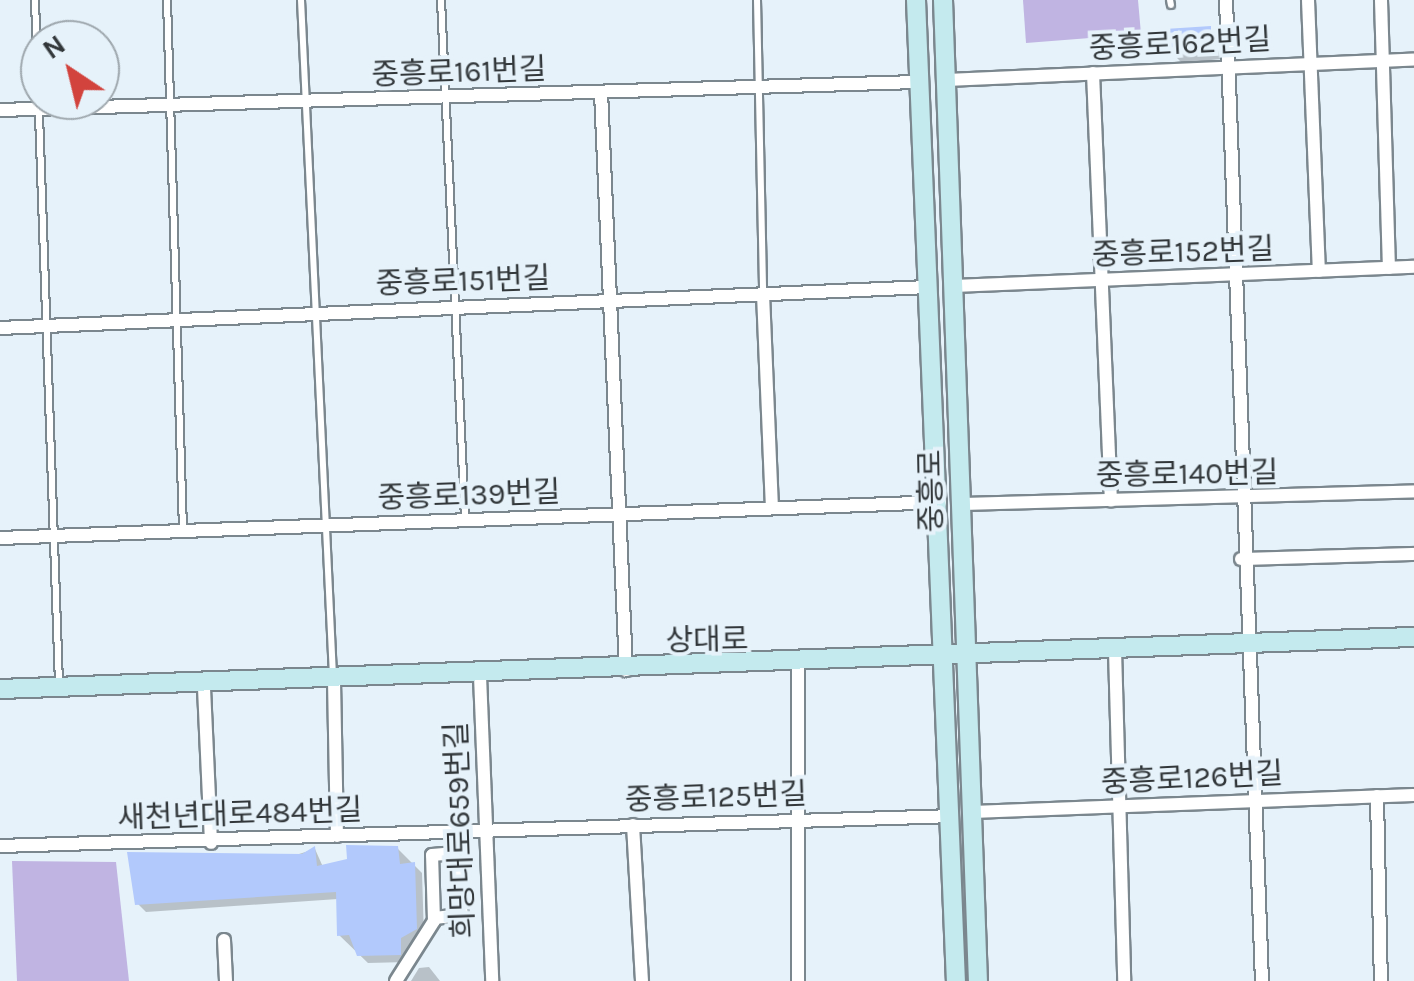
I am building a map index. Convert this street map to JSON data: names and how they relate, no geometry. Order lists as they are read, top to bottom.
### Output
{
  "streets": {
    "main road": ["중흥로", "상대로"],
    "street": [
      "중흥로162번길",
      "중흥로161번길",
      "중흥로152번길",
      "중흥로151번길",
      "중흥로140번길",
      "중흥로139번길",
      "중흥로126번길",
      "중흥로125번길",
      "새천년대로484번길",
      "희망대로659번길"
    ]
  },
  "crossings": [
    ["중흥로162번길", "중흥로"],
    ["중흥로161번길", "중흥로"],
    ["중흥로152번길", "중흥로"],
    ["중흥로151번길", "중흥로"],
    ["중흥로140번길", "중흥로"],
    ["중흥로", "중흥로139번길"],
    ["중흥로", "상대로"],
    ["중흥로", "중흥로126번길"],
    ["중흥로", "중흥로125번길"],
    ["상대로", "희망대로659번길"],
    ["중흥로125번길", "새천년대로484번길"],
    ["중흥로125번길", "희망대로659번길"],
    ["새천년대로484번길", "희망대로659번길"]
  ],
  "north": "top left"
}
